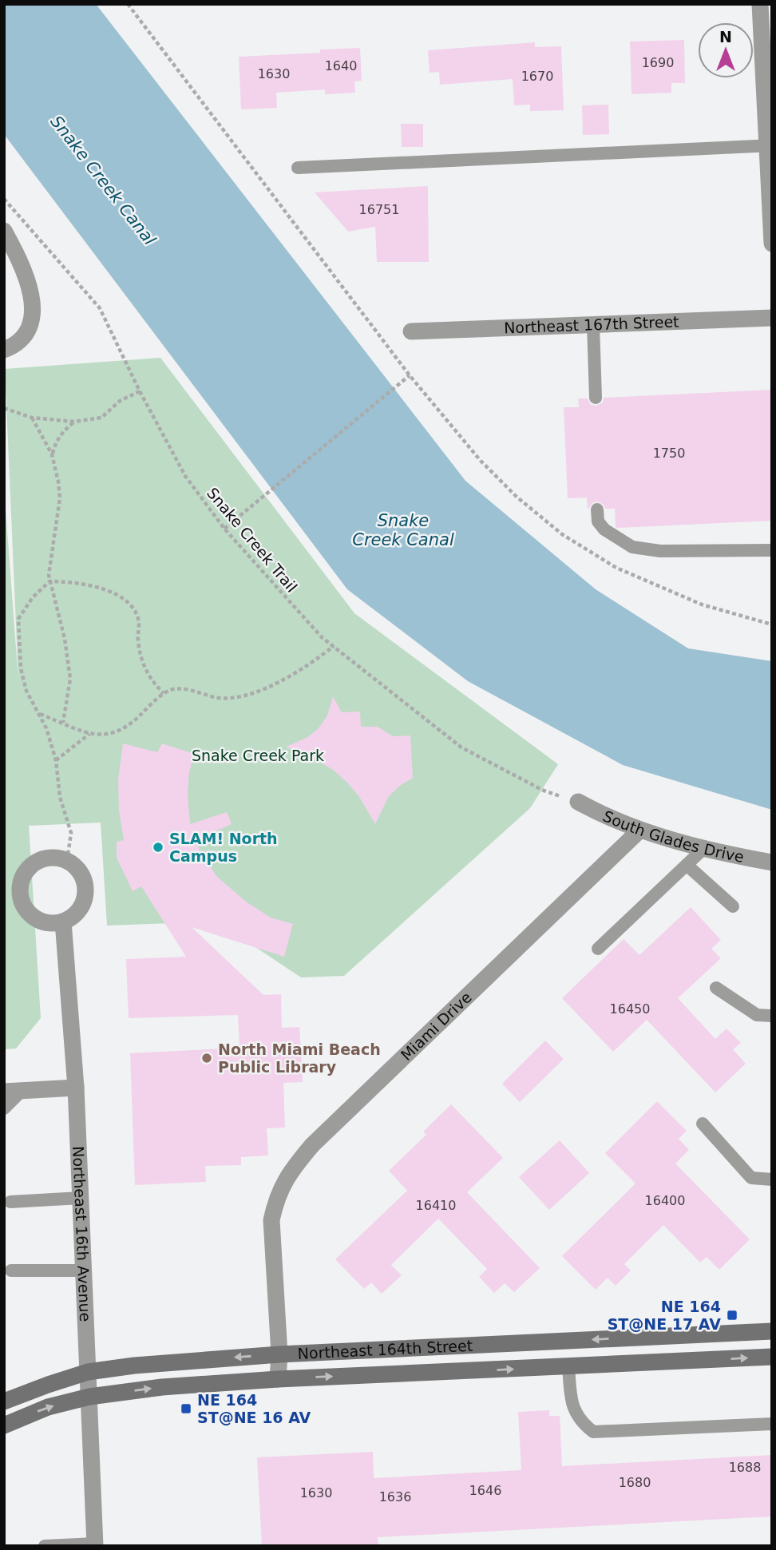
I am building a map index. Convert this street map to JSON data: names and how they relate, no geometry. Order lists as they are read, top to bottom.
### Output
{
  "streets": {
    "street": [
      "Northeast 167th Street",
      "South Glades Drive",
      "Miami Drive",
      "Northeast 16th Avenue",
      "Northeast 164th Street"
    ],
    "path": ["Snake Creek Trail"]
  },
  "crossings": [
    ["Snake Creek Trail", "South Glades Drive"],
    ["South Glades Drive", "Miami Drive"],
    ["Miami Drive", "Northeast 164th Street"],
    ["Northeast 16th Avenue", "Northeast 164th Street"]
  ],
  "water": ["Snake Creek Canal"],
  "parks": ["Snake Creek Park"],
  "places": {
    "other": ["SLAM! North Campus", "North Miami Beach Public Library"],
    "transit": ["NE 164 ST@NE 17 AV", "NE 164 ST@NE 16 AV"]
  },
  "house_numbers": [
    "1690",
    "1640",
    "1630",
    "1670",
    "16751",
    "1750",
    "16450",
    "16400",
    "16410",
    "1688",
    "1680",
    "1646",
    "1630",
    "1636"
  ],
  "north": "top"
}
